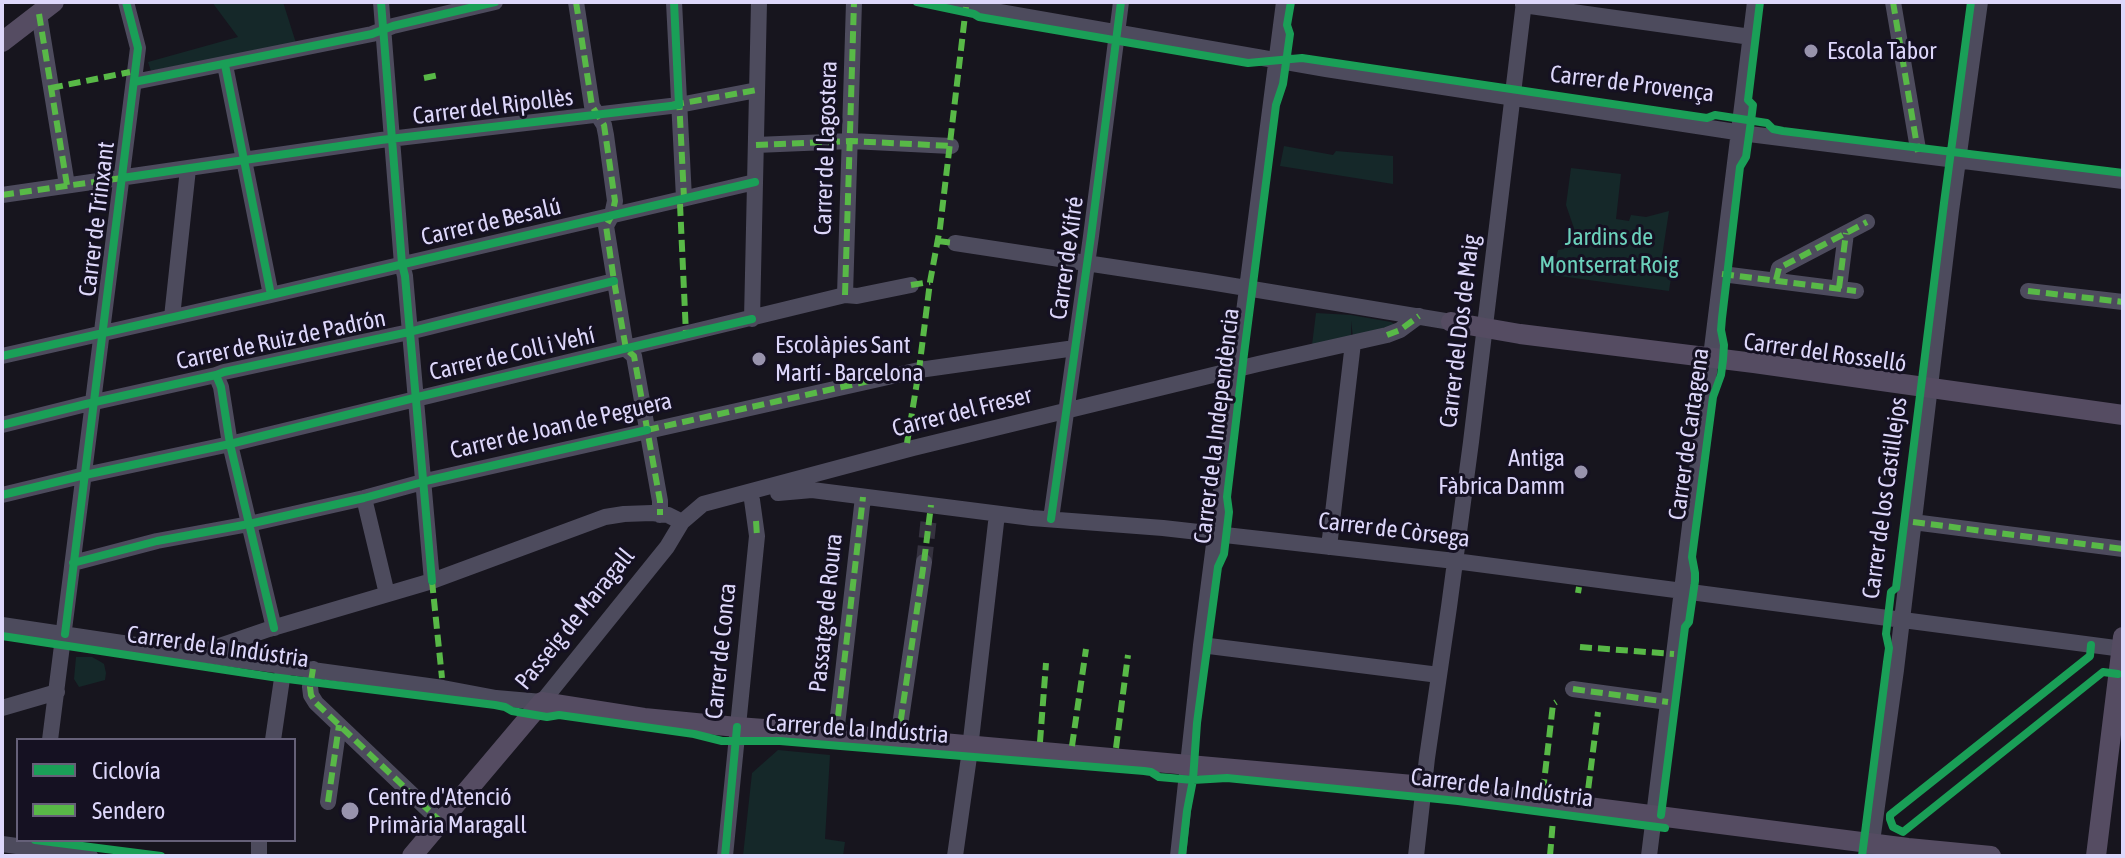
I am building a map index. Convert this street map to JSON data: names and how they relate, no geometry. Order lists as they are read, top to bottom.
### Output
{
  "streets": {
    "main road": ["Carrer del Rosselló", "Passeig de Maragall", "Carrer de la Indústria"],
    "street": [
      "Carrer de Provença",
      "Carrer del Ripollès",
      "Carrer de Llagostera",
      "Carrer de Trinxant",
      "Carrer de Besalú",
      "Carrer de Xifré",
      "Carrer del Dos de Maig",
      "Carrer de Ruiz de Padrón",
      "Carrer de Coll i Vehí",
      "Carrer del Freser",
      "Carrer de Joan de Peguera",
      "Carrer de la Independència",
      "Carrer de Cartagena",
      "Carrer de los Castillejos",
      "Carrer de Còrsega",
      "Passatge de Roura",
      "Carrer de Conca"
    ]
  },
  "crossings": [
    ["Carrer de Provença", "Carrer de Xifré"],
    ["Carrer de Provença", "Carrer del Dos de Maig"],
    ["Carrer de Provença", "Carrer de la Independència"],
    ["Carrer de Provença", "Carrer de Cartagena"],
    ["Carrer de Provença", "Carrer de los Castillejos"],
    ["Carrer del Ripollès", "Carrer de Trinxant"],
    ["Carrer de Llagostera", "Carrer de Coll i Vehí"],
    ["Carrer de Trinxant", "Carrer de Besalú"],
    ["Carrer de Trinxant", "Carrer de Ruiz de Padrón"],
    ["Carrer de Trinxant", "Carrer de Coll i Vehí"],
    ["Carrer de Trinxant", "Carrer de Joan de Peguera"],
    ["Carrer de Trinxant", "Carrer de la Indústria"],
    ["Carrer de Xifré", "Carrer del Rosselló"],
    ["Carrer de Xifré", "Carrer del Freser"],
    ["Carrer de Xifré", "Carrer de Joan de Peguera"],
    ["Carrer de Xifré", "Carrer de Còrsega"],
    ["Carrer del Dos de Maig", "Carrer del Rosselló"],
    ["Carrer del Dos de Maig", "Carrer de Còrsega"],
    ["Carrer del Dos de Maig", "Carrer de la Indústria"],
    ["Carrer del Rosselló", "Carrer del Freser"],
    ["Carrer del Rosselló", "Carrer de la Independència"],
    ["Carrer del Rosselló", "Carrer de Cartagena"],
    ["Carrer del Rosselló", "Carrer de los Castillejos"],
    ["Carrer del Freser", "Carrer de la Independència"],
    ["Carrer del Freser", "Passatge de Roura"],
    ["Carrer del Freser", "Passeig de Maragall"],
    ["Carrer de la Independència", "Carrer de Còrsega"],
    ["Carrer de la Independència", "Carrer de la Indústria"],
    ["Carrer de Cartagena", "Carrer de Còrsega"],
    ["Carrer de Cartagena", "Carrer de la Indústria"],
    ["Carrer de los Castillejos", "Carrer de Còrsega"],
    ["Carrer de los Castillejos", "Carrer de la Indústria"],
    ["Carrer de Còrsega", "Passatge de Roura"],
    ["Carrer de Còrsega", "Passeig de Maragall"],
    ["Carrer de Còrsega", "Carrer de Conca"],
    ["Passatge de Roura", "Carrer de la Indústria"],
    ["Passeig de Maragall", "Carrer de la Indústria"],
    ["Carrer de la Indústria", "Carrer de Conca"]
  ],
  "parks": ["Jardins de Montserrat Roig"],
  "places": [
    "Escola Tabor",
    "Escolàpies Sant Martí - Barcelona",
    "Antiga Fàbrica Damm",
    "Centre d'Atenció Primària Maragall"
  ],
  "legend": ["Ciclovía", "Sendero"]
}
